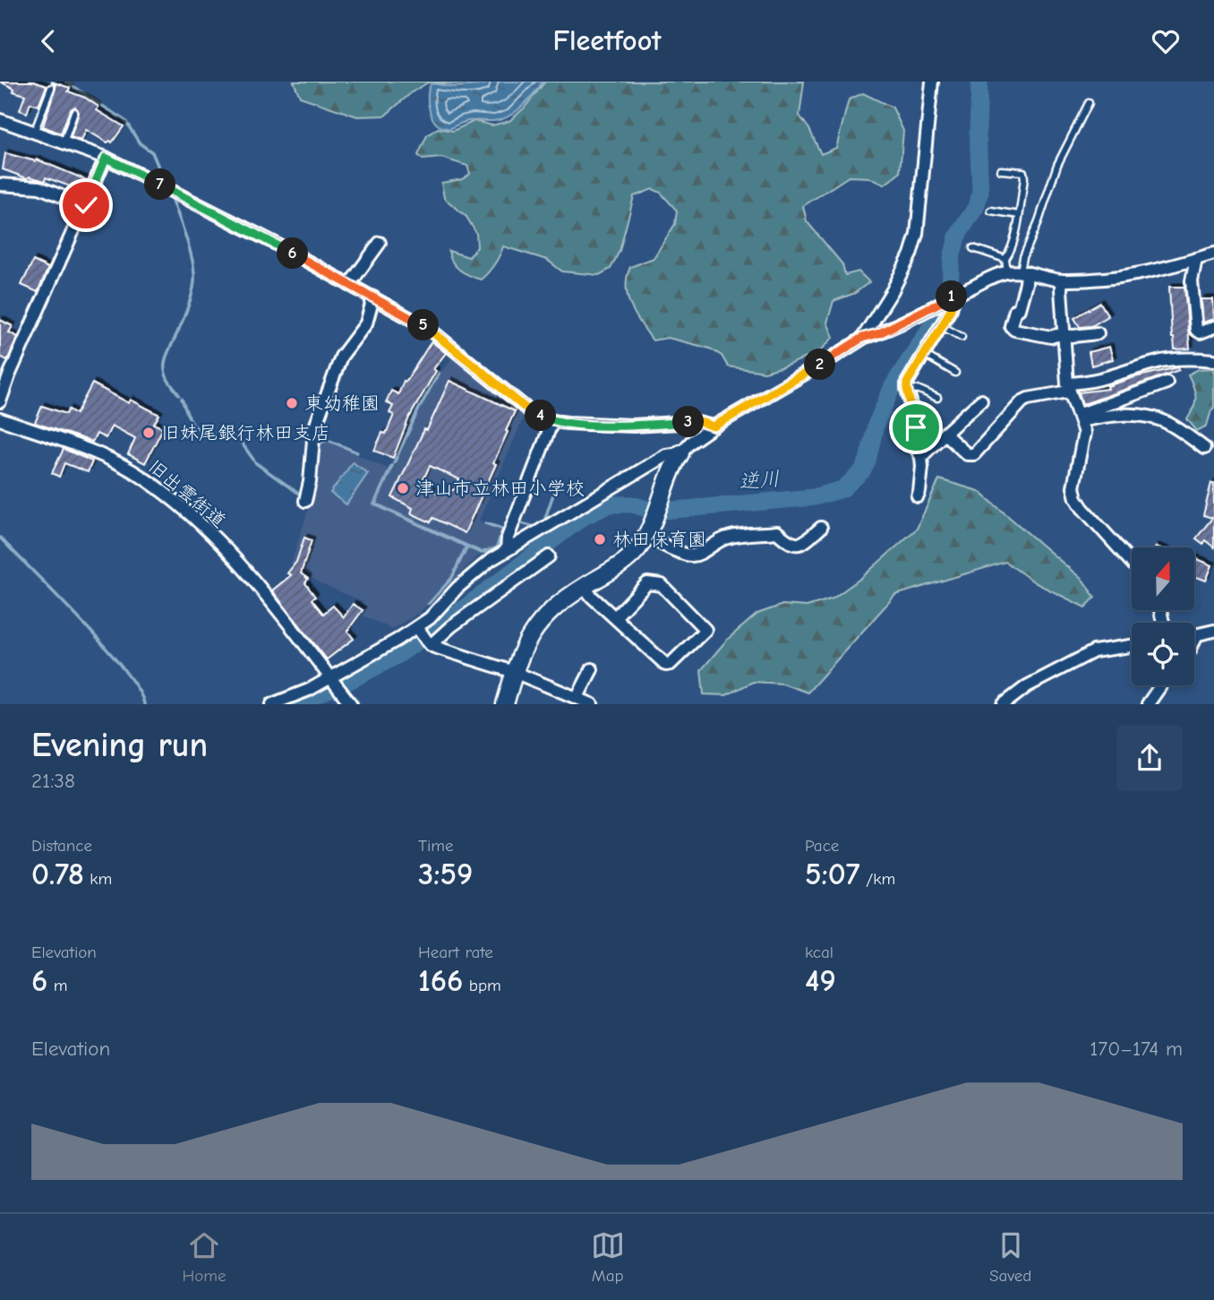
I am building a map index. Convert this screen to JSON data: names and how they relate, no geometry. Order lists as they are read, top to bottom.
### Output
{
  "streets": {
    "street": ["旧出雲街道"]
  },
  "water": ["逆川"],
  "places": [
    "東幼稚園",
    "旧妹尾銀行林田支店",
    "津山市立林田小学校",
    "林田保育園"
  ],
  "north": "top",
  "page": {
    "header": "Fleetfoot",
    "pins": [
      "7",
      "6",
      "1",
      "5",
      "2",
      "4",
      "3"
    ],
    "heading": ["Evening run", "21:38"],
    "stats": [
      ["Distance", "0.78 km"],
      ["Time", "3:59"],
      ["Pace", "5:07 /km"],
      ["Elevation", "6 m"],
      ["Heart rate", "166 bpm"],
      ["kcal", "49"]
    ],
    "chart": ["Elevation", "170–174 m"],
    "tabs": ["Home", "Map", "Saved"]
  }
}
